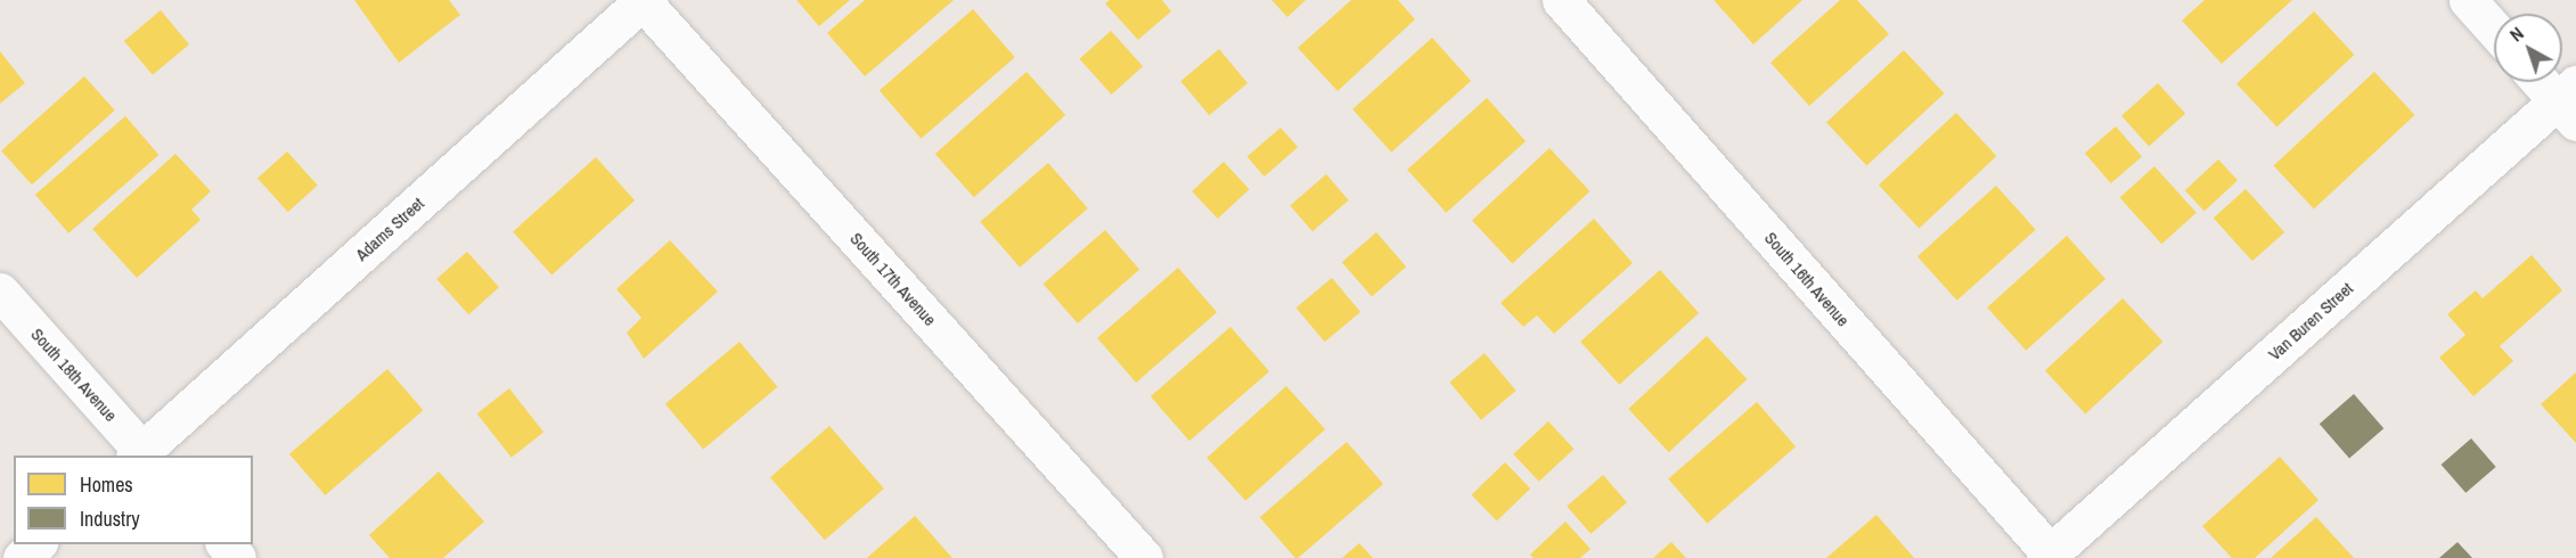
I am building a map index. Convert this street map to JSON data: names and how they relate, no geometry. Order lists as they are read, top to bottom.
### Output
{
  "streets": {
    "street": [
      "Adams Street",
      "South 17th Avenue",
      "South 16th Avenue",
      "Van Buren Street",
      "South 18th Avenue"
    ]
  },
  "crossings": [
    ["Adams Street", "South 17th Avenue"],
    ["Adams Street", "South 18th Avenue"],
    ["South 16th Avenue", "Van Buren Street"]
  ],
  "legend": ["Homes", "Industry"],
  "north": "top left"
}
